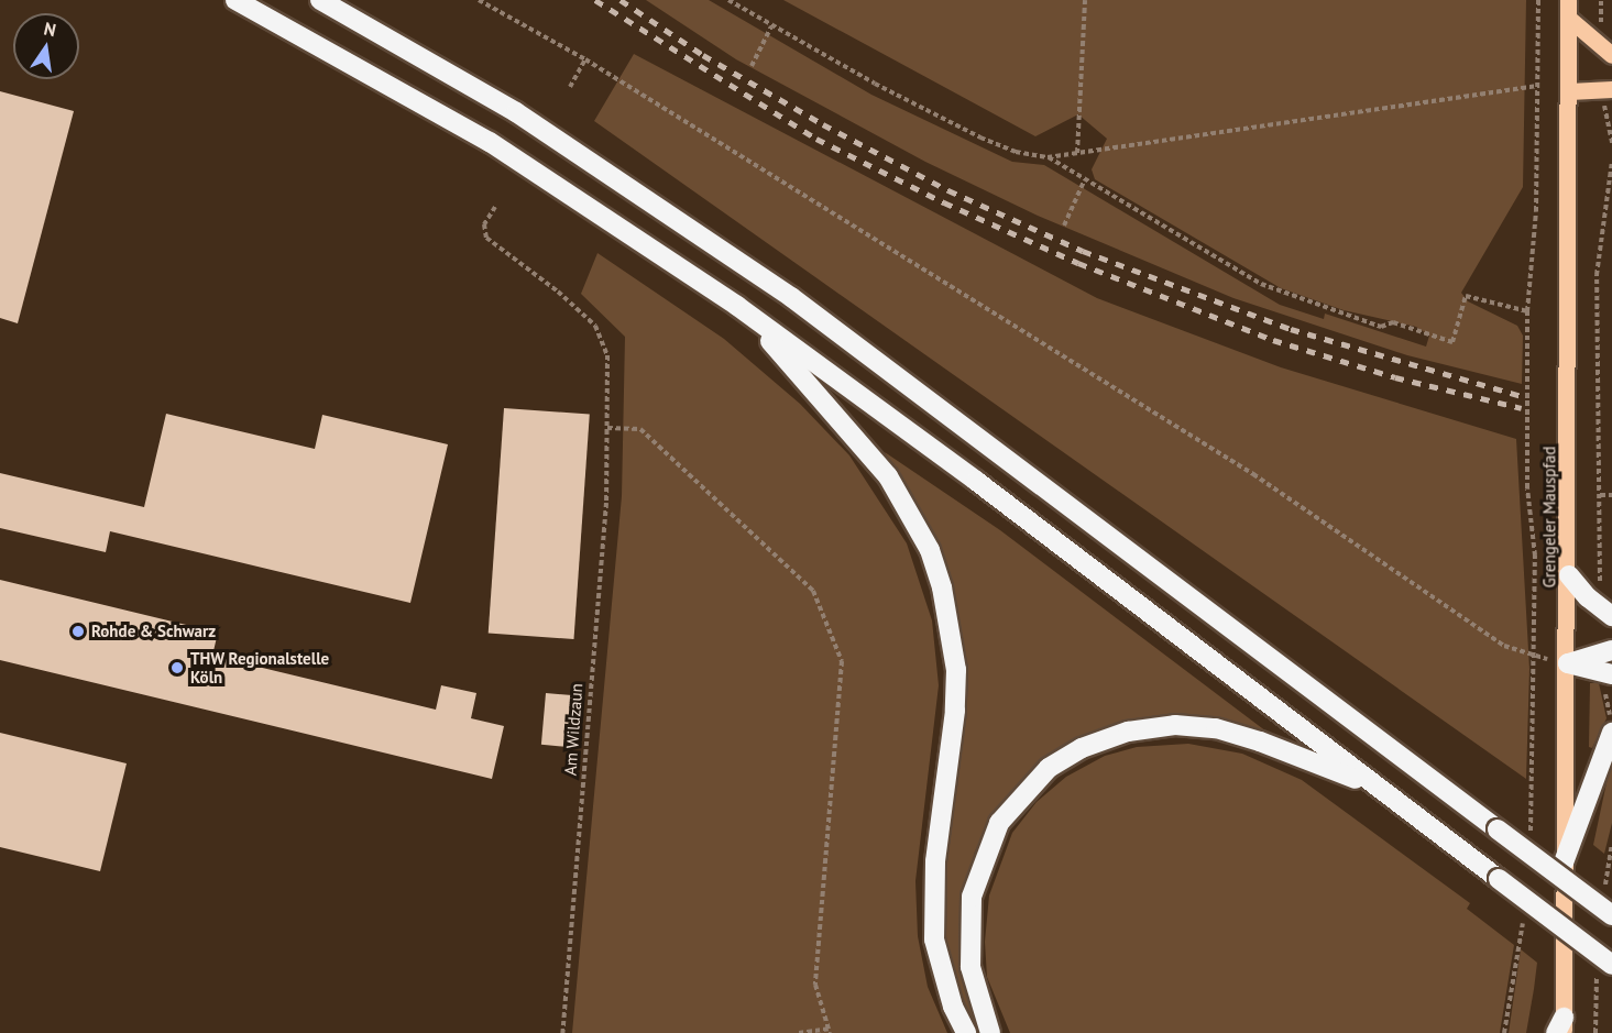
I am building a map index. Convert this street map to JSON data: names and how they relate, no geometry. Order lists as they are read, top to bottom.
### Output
{
  "streets": {
    "main road": ["Grengeler Mauspfad"],
    "path": ["Am Wildzaun"]
  },
  "places": ["Rohde & Schwarz", "THW Regionalstelle Köln"],
  "north": "top"
}
